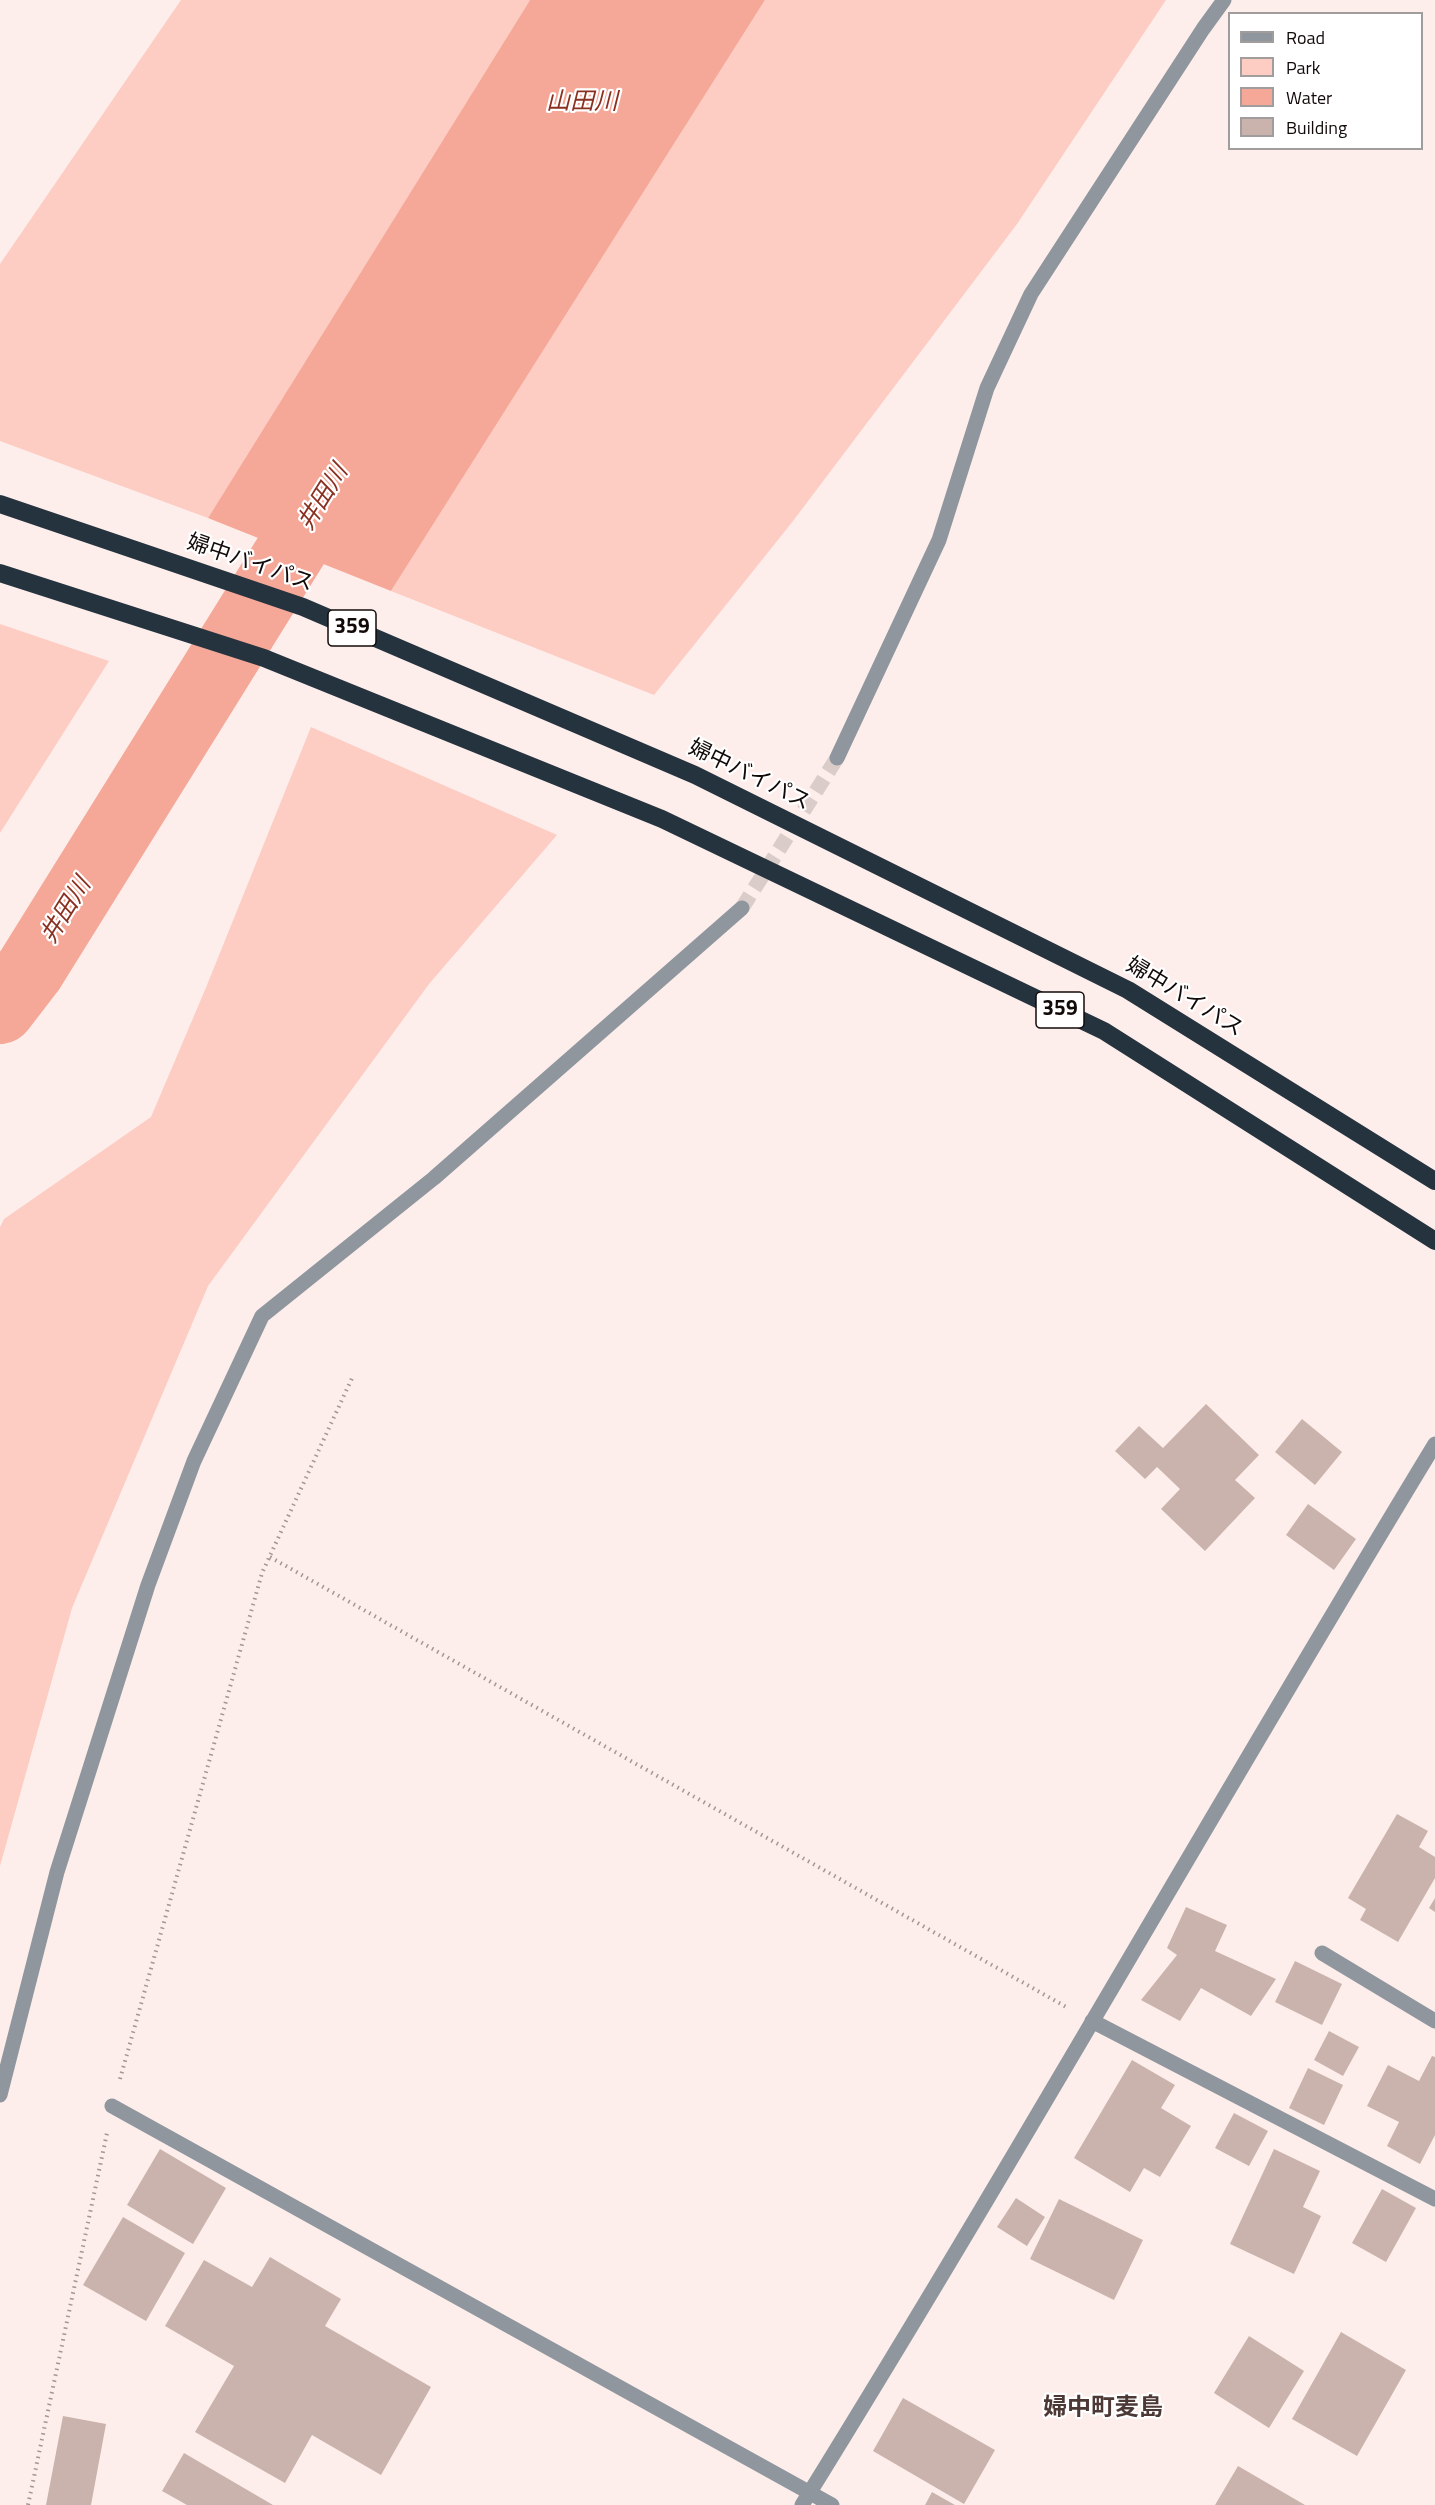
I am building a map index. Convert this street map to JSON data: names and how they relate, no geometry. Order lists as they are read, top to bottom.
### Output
{
  "streets": {
    "highway": ["婦中バイパス", "359"]
  },
  "districts": ["婦中町麦島"],
  "water": ["山田川", "井田川"],
  "legend": [
    "Road",
    "Park",
    "Water",
    "Building"
  ]
}
